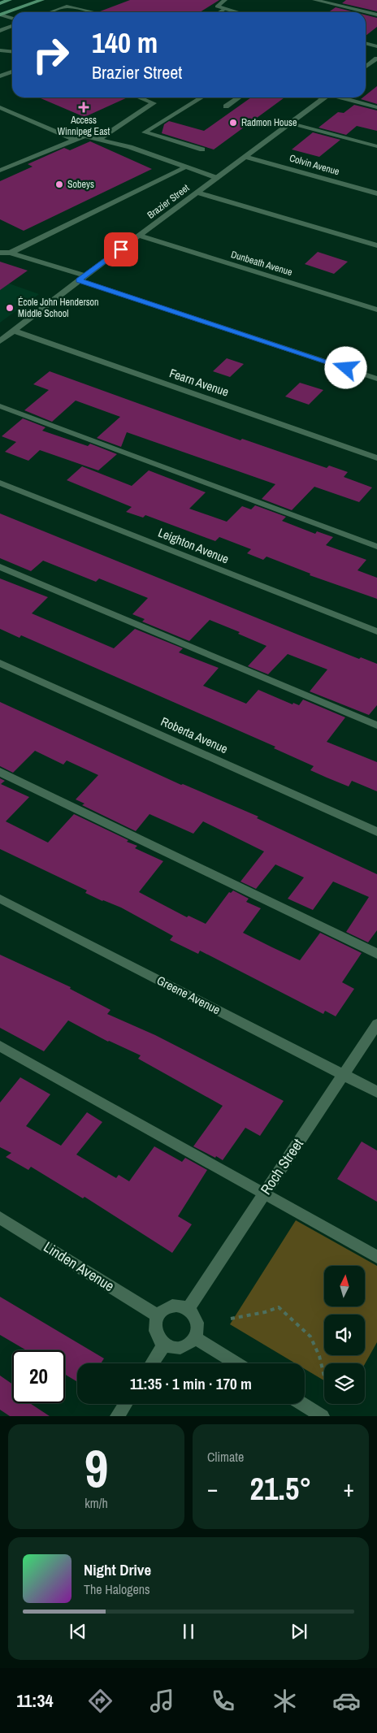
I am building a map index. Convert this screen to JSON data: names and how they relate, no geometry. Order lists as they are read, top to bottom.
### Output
{
  "streets": {
    "street": [
      "Colvin Avenue",
      "Brazier Street",
      "Dunbeath Avenue",
      "Fearn Avenue",
      "Leighton Avenue",
      "Roberta Avenue",
      "Greene Avenue",
      "Roch Street",
      "Linden Avenue"
    ]
  },
  "crossings": [
    ["Colvin Avenue", "Brazier Street"],
    ["Brazier Street", "Dunbeath Avenue"],
    ["Brazier Street", "Fearn Avenue"],
    ["Greene Avenue", "Roch Street"],
    ["Roch Street", "Linden Avenue"]
  ],
  "places": {
    "health": ["Access Winnipeg East"],
    "other": ["Radmon House", "Sobeys", "École John Henderson Middle School"]
  },
  "north": "top",
  "page": {
    "turn": ["140 m", "Brazier Street"],
    "limit": "20",
    "trip": "11:35 · 1 min · 170 m",
    "tile": [
      ["9", "km/h"],
      "Climate"
    ],
    "heat": ["−", "21.5°", "+"],
    "song": ["Night Drive", "The Halogens"],
    "tabs": "11:34"
  }
}
